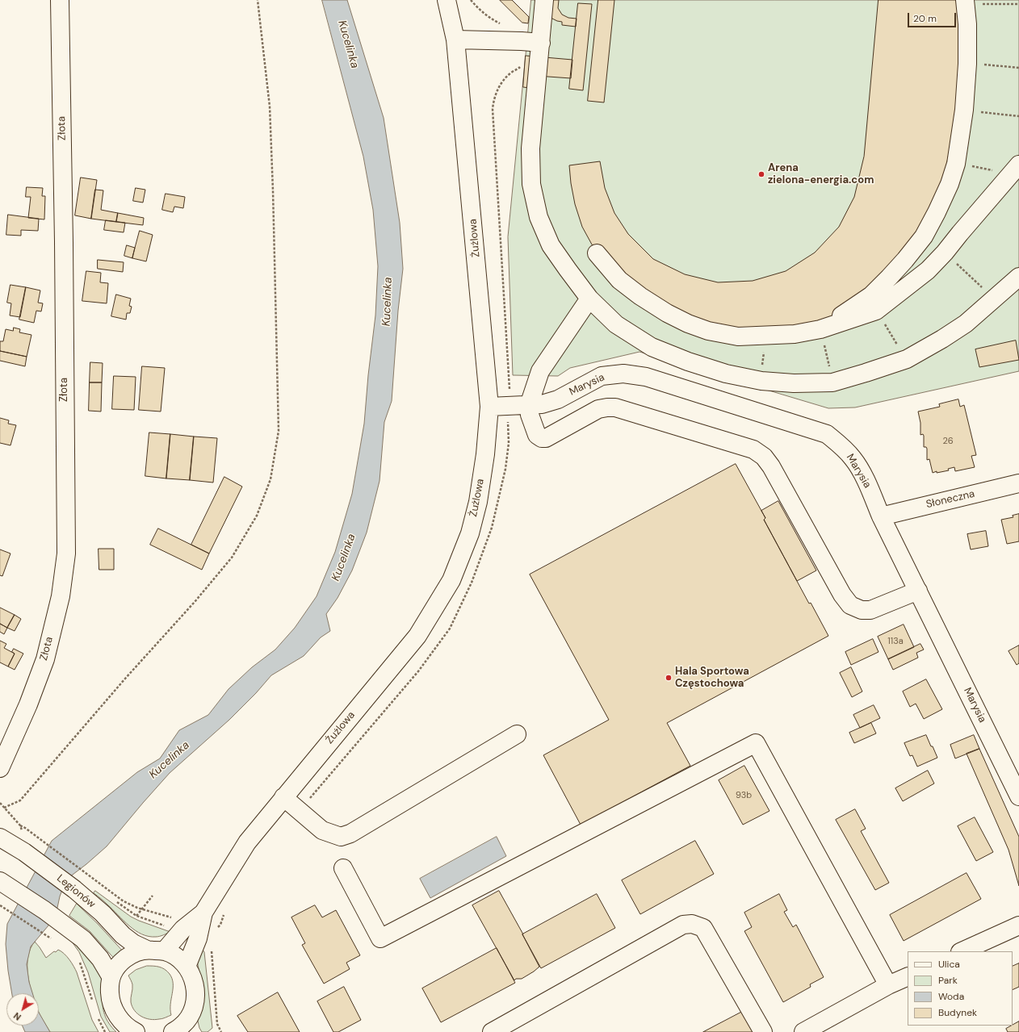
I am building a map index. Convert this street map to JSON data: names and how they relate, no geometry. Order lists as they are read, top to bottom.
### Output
{
  "streets": {
    "street": [
      "Złota",
      "Żużlowa",
      "Marysia",
      "Słoneczna",
      "Legionów"
    ]
  },
  "crossings": [
    ["Żużlowa", "Marysia"],
    ["Marysia", "Słoneczna"]
  ],
  "water": ["Kucelinka"],
  "places": ["Arena zielona-energia.com", "Hala Sportowa Częstochowa"],
  "house_numbers": ["26", "113a", "93b"],
  "legend": [
    "Ulica",
    "Park",
    "Woda",
    "Budynek"
  ],
  "scale_bar": "20 m",
  "north": "bottom left"
}
